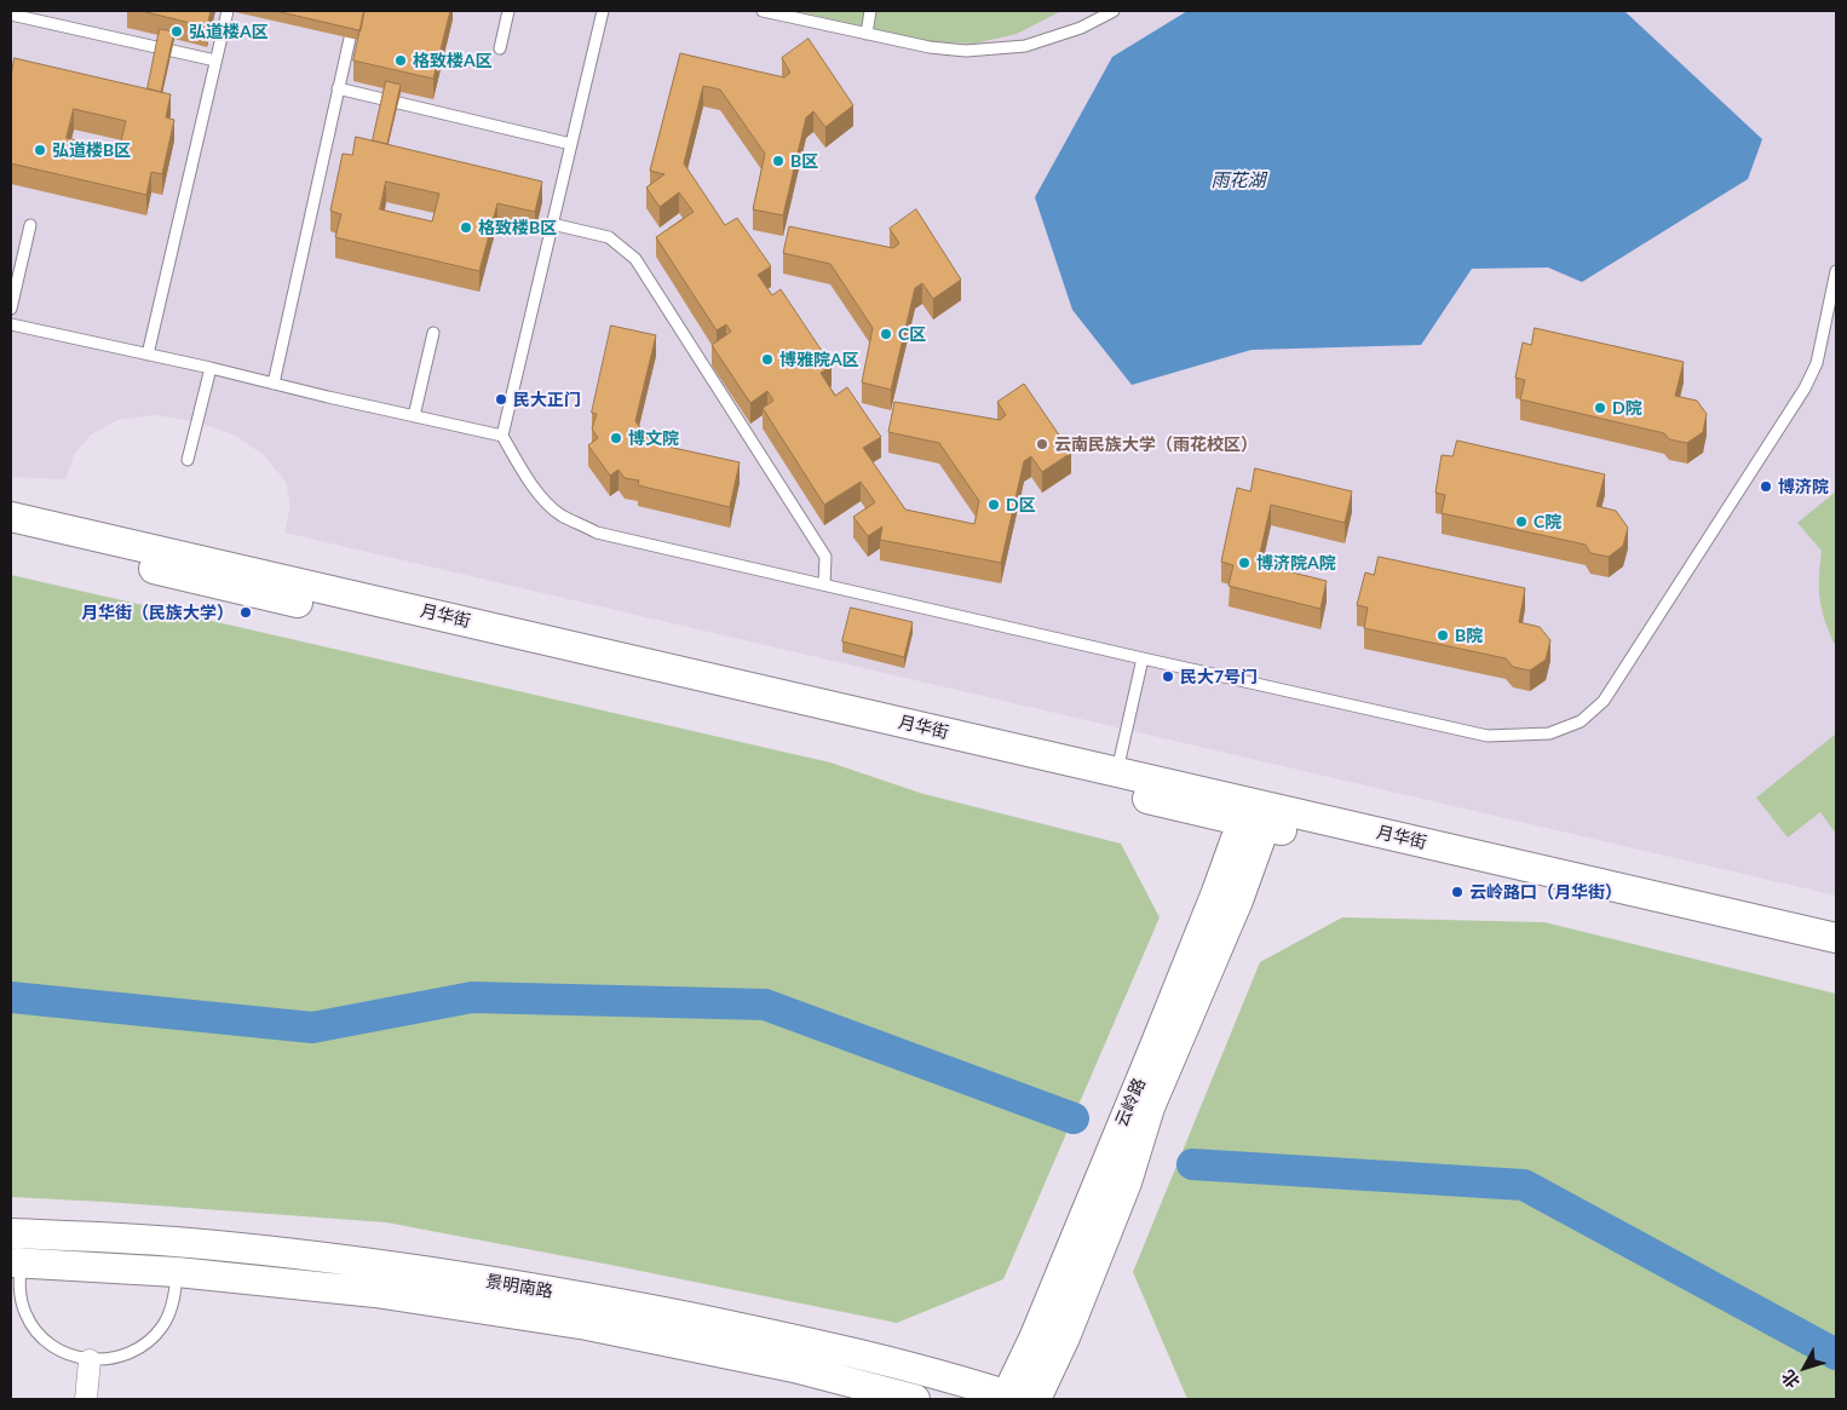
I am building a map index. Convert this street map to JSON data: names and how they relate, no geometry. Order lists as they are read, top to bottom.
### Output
{
  "streets": {
    "street": ["月华街", "云岭路", "景明南路"]
  },
  "crossings": [
    ["月华街", "云岭路"],
    ["云岭路", "景明南路"]
  ],
  "water": ["雨花湖"],
  "places": [
    "弘道楼A区",
    "格致楼A区",
    "弘道楼B区",
    "B区",
    "格致楼B区",
    "C区",
    "博雅院A区",
    "民大正门",
    "D院",
    "博文院",
    "云南民族大学（雨花校区）",
    "博济院",
    "D区",
    "C院",
    "博济院A院",
    "月华街（民族大学）",
    "B院",
    "民大7号门",
    "云岭路口（月华街）"
  ],
  "north": "bottom left"
}
